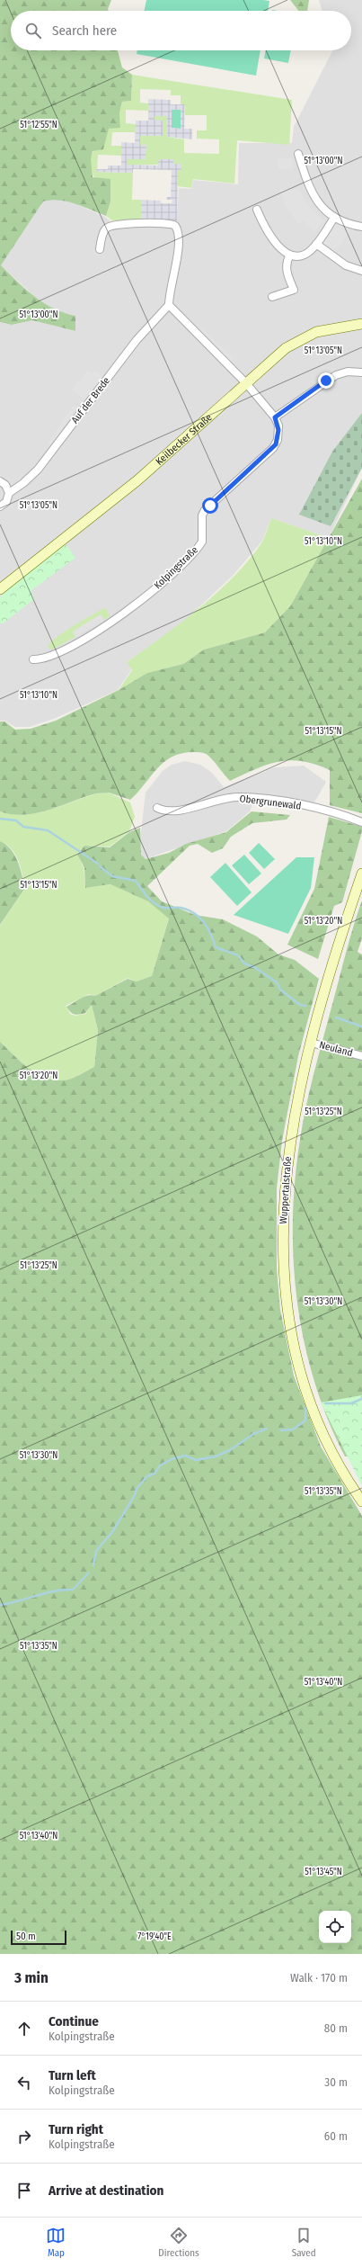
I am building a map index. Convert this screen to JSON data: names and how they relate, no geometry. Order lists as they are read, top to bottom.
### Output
{
  "streets": {
    "main road": ["Keilbecker Straße", "Wuppertalstraße"],
    "street": [
      "Auf der Brede",
      "Kolpingstraße",
      "Obergrunewald",
      "Neuland"
    ]
  },
  "crossings": [
    ["Neuland", "Wuppertalstraße"]
  ],
  "scale_bar": "50 m",
  "page": {
    "search": "Search here",
    "scale": "50 m",
    "heading": ["3 min", "Walk · 170 m"],
    "list": [
      ["Continue", "Kolpingstraße", "80 m"],
      ["Turn left", "Kolpingstraße", "30 m"],
      ["Turn right", "Kolpingstraße", "60 m"],
      "Arrive at destination"
    ],
    "nav": ["Map", "Directions", "Saved"]
  },
  "coordinates": [
    "51°12'55\"N",
    "51°13'00\"N",
    "51°13'05\"N",
    "51°13'10\"N",
    "51°13'15\"N",
    "51°13'20\"N",
    "51°13'25\"N",
    "51°13'30\"N",
    "51°13'35\"N",
    "51°13'40\"N",
    "51°13'45\"N",
    "7°19'40\"E"
  ]
}
